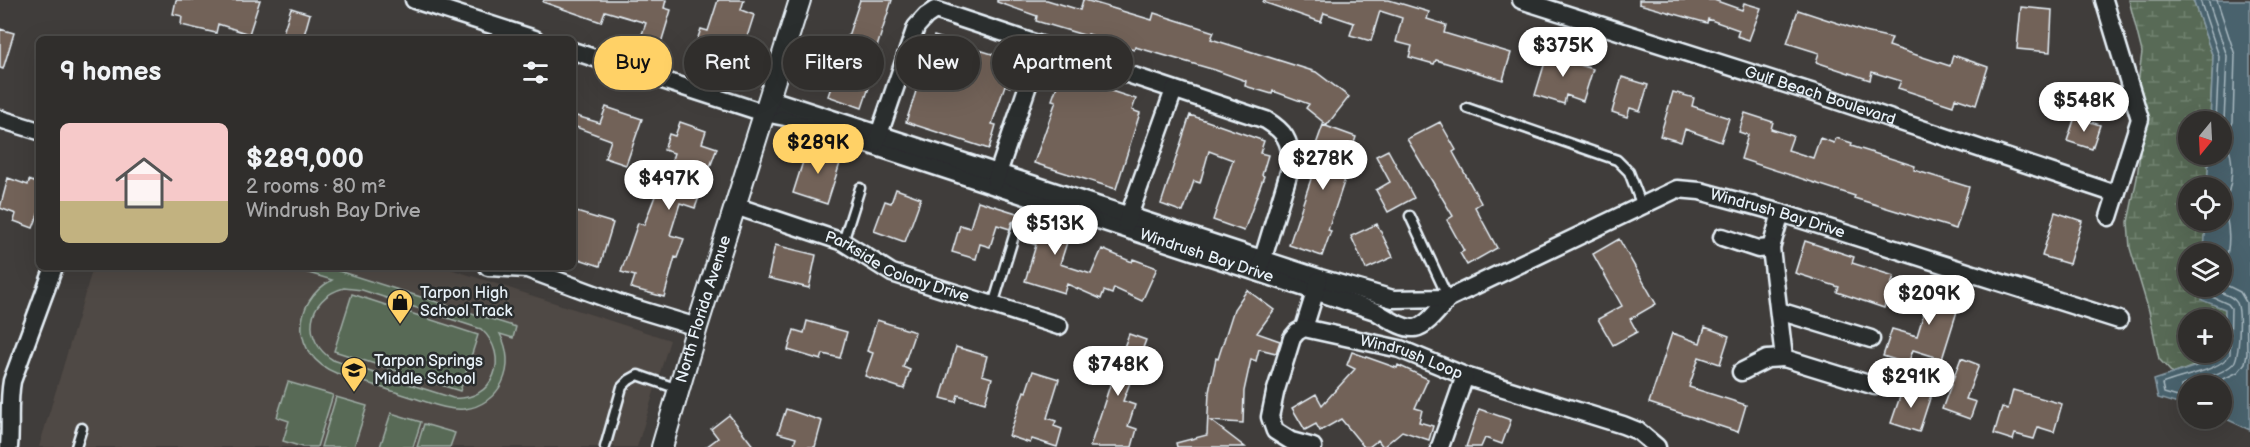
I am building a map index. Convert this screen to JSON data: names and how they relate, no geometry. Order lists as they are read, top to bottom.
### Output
{
  "streets": {
    "street": [
      "Gulf Beach Boulevard",
      "Windrush Bay Drive",
      "Parkside Colony Drive",
      "North Florida Avenue",
      "Windrush Loop"
    ]
  },
  "crossings": [
    ["Windrush Bay Drive", "North Florida Avenue"],
    ["Parkside Colony Drive", "North Florida Avenue"]
  ],
  "places": {
    "shop": ["Tarpon High School Track"],
    "school or university": ["Tarpon Springs Middle School"]
  },
  "north": "bottom",
  "page": {
    "price": [
      "$375K",
      "$548K",
      "$289K",
      "$278K",
      "$497K",
      "$513K",
      "$209K",
      "$748K",
      "$291K"
    ],
    "chip": [
      "Buy",
      "Rent",
      "Filters",
      "New",
      "Apartment"
    ],
    "heading": "9 homes",
    "list": [
      {
        "name": "$289,000",
        "note": "2 rooms · 80 m² · Windrush Bay Drive"
      }
    ],
    "map_buttons": ["+", "−"]
  }
}
